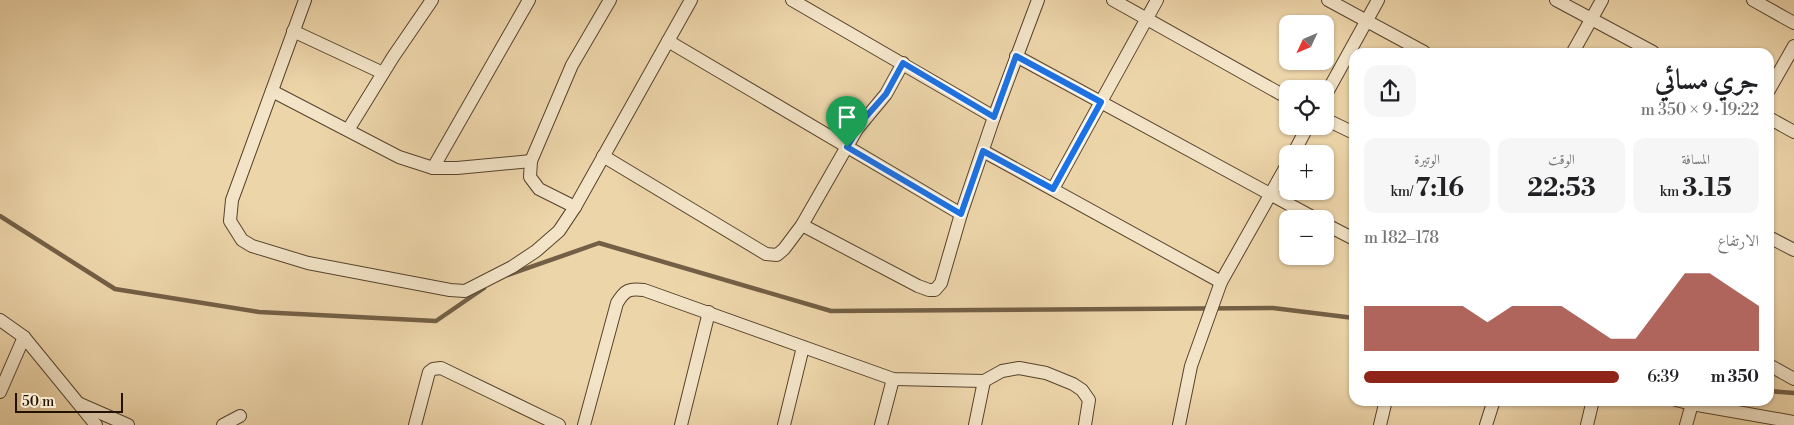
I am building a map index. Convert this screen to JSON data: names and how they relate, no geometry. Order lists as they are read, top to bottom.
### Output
{
  "scale_bar": "50 m",
  "north": "bottom left",
  "page": {
    "map_buttons": ["+", "−"],
    "heading": ["جري مسائي", "19:22 · 9 × 350 m"],
    "stats": [
      ["المسافة", "3.15 km"],
      ["الوقت", "22:53"],
      ["الوتيرة", "7:16 /km"]
    ],
    "chart": ["الارتفاع", "178–182 m"],
    "list": [
      {
        "name": "350 m",
        "note": "6:39"
      }
    ],
    "scale": "50 m"
  }
}
